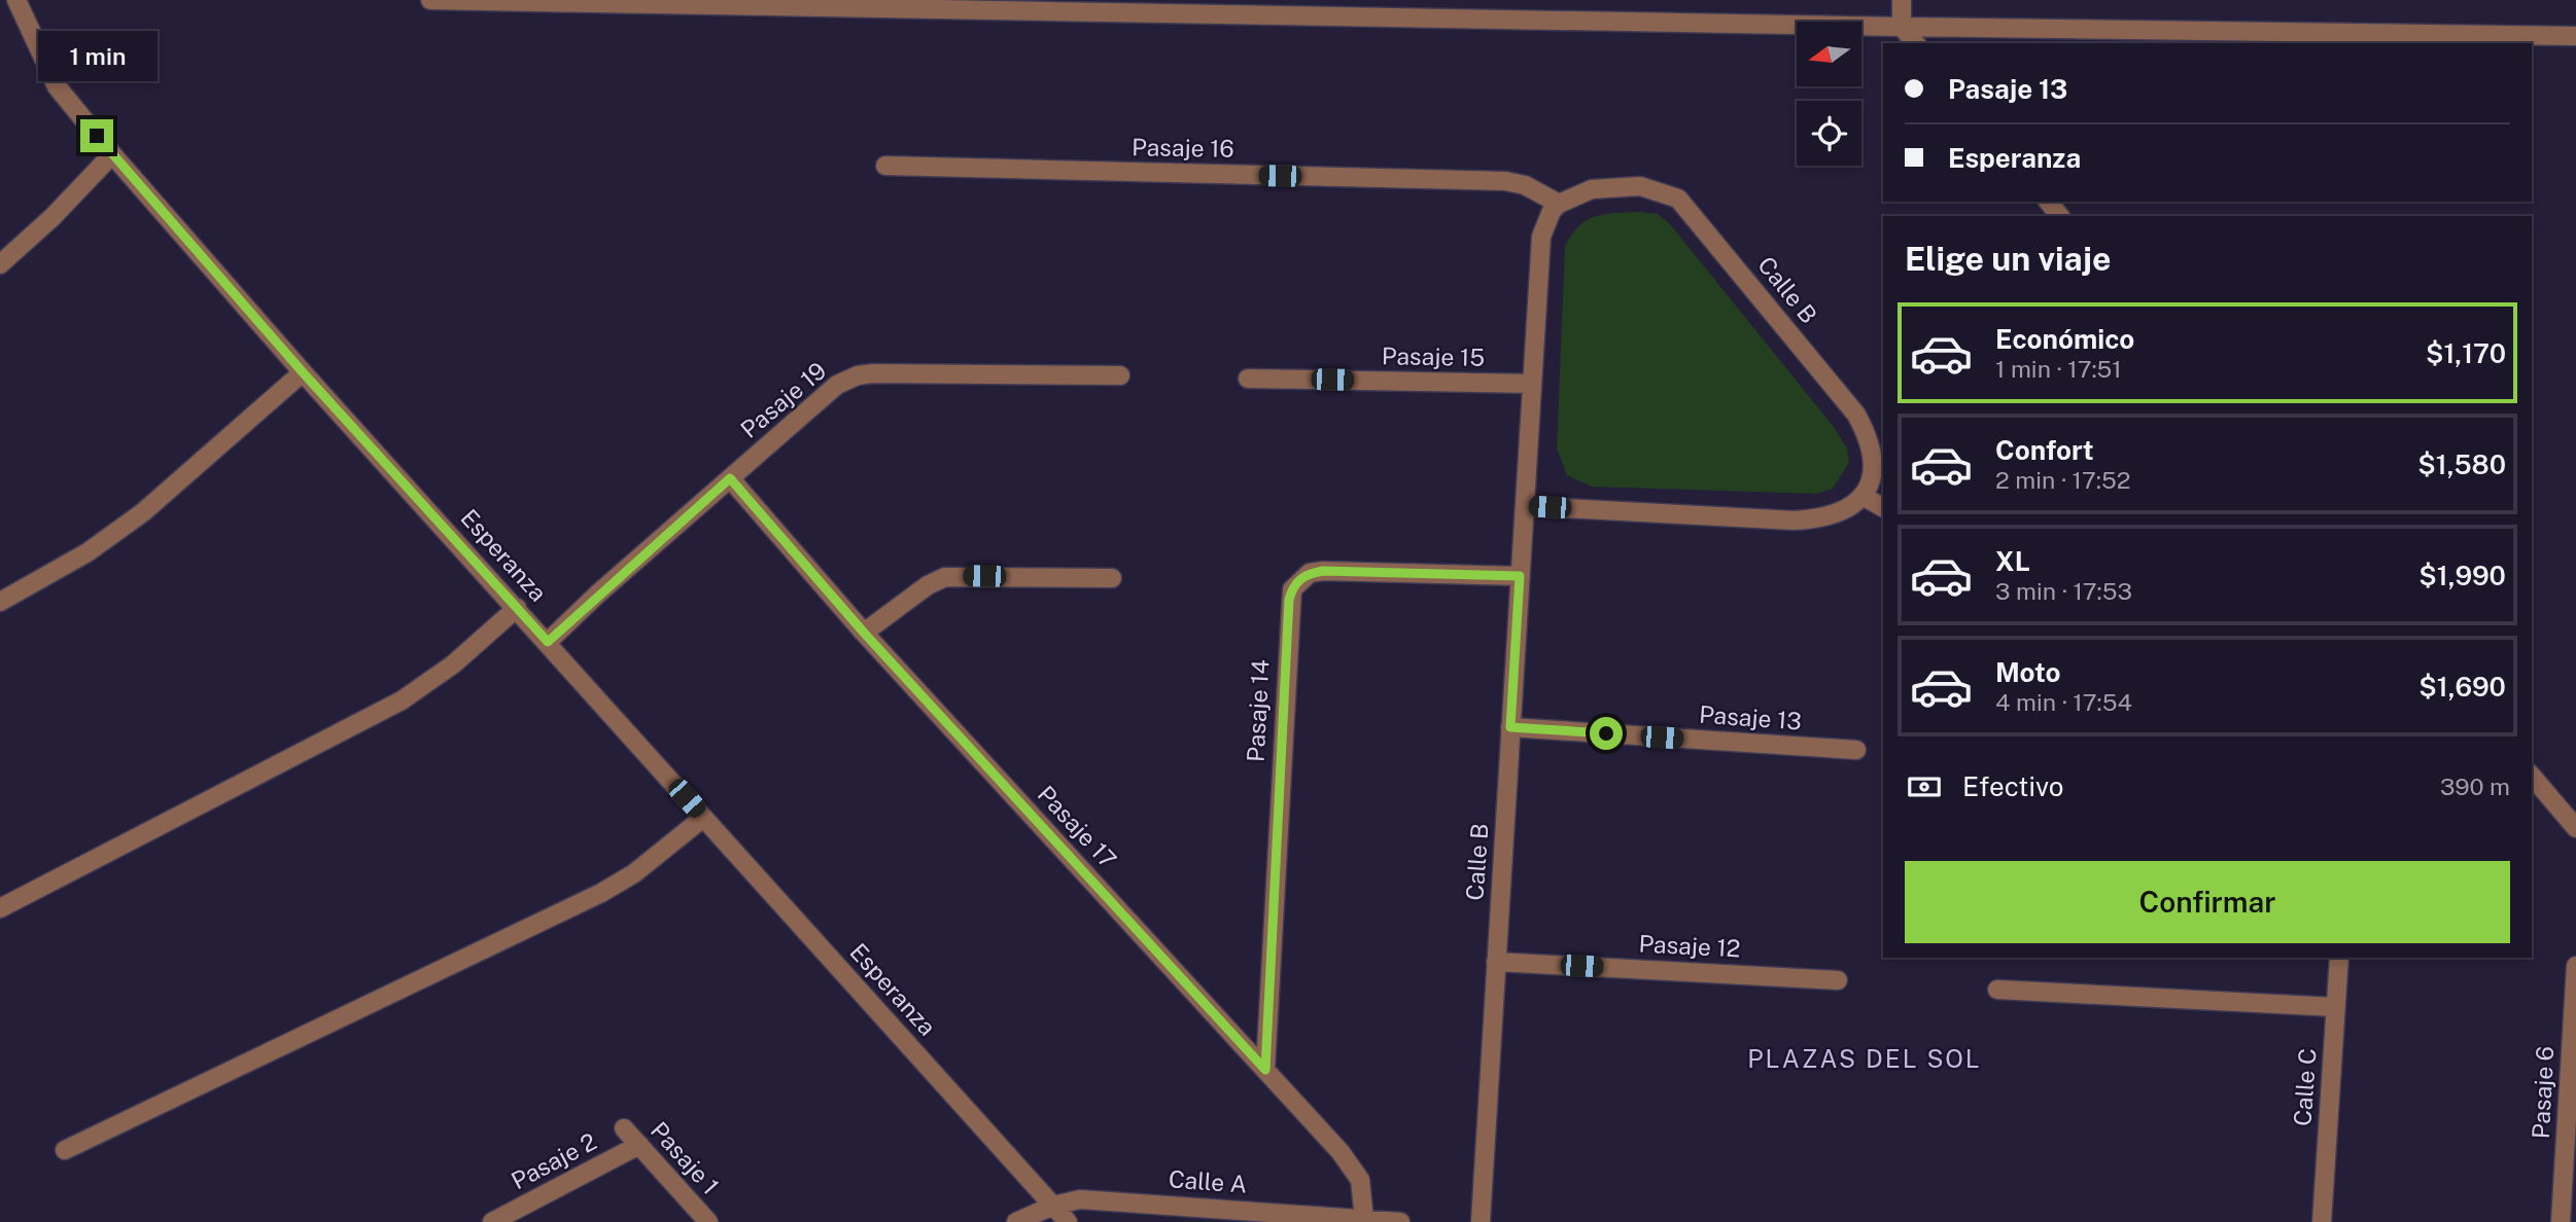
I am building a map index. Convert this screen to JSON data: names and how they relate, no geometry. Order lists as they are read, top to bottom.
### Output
{
  "streets": {
    "street": [
      "Pasaje 16",
      "Calle B",
      "Pasaje 15",
      "Pasaje 19",
      "Esperanza",
      "Pasaje 14",
      "Pasaje 13",
      "Pasaje 17",
      "Pasaje 12",
      "Calle C",
      "Pasaje 6",
      "Pasaje 1",
      "Pasaje 2",
      "Calle A"
    ]
  },
  "crossings": [
    ["Pasaje 16", "Calle B"],
    ["Calle B", "Pasaje 15"],
    ["Calle B", "Pasaje 14"],
    ["Calle B", "Pasaje 13"],
    ["Calle B", "Pasaje 12"],
    ["Pasaje 19", "Esperanza"],
    ["Pasaje 19", "Pasaje 17"],
    ["Esperanza", "Calle A"],
    ["Pasaje 14", "Pasaje 17"],
    ["Pasaje 17", "Calle A"],
    ["Pasaje 1", "Pasaje 2"]
  ],
  "districts": ["PLAZAS DEL SOL"],
  "north": "left",
  "page": {
    "bubble": "1 min",
    "banner": ["Pasaje 13", "Esperanza"],
    "heading": "Elige un viaje",
    "list": [
      {
        "name": "Económico",
        "note": "1 min · 17:51",
        "value": "$1,170"
      },
      {
        "name": "Confort",
        "note": "2 min · 17:52",
        "value": "$1,580"
      },
      {
        "name": "XL",
        "note": "3 min · 17:53",
        "value": "$1,990"
      },
      {
        "name": "Moto",
        "note": "4 min · 17:54",
        "value": "$1,690"
      }
    ],
    "pay": ["Efectivo", "390 m"],
    "buttons": "Confirmar"
  }
}
